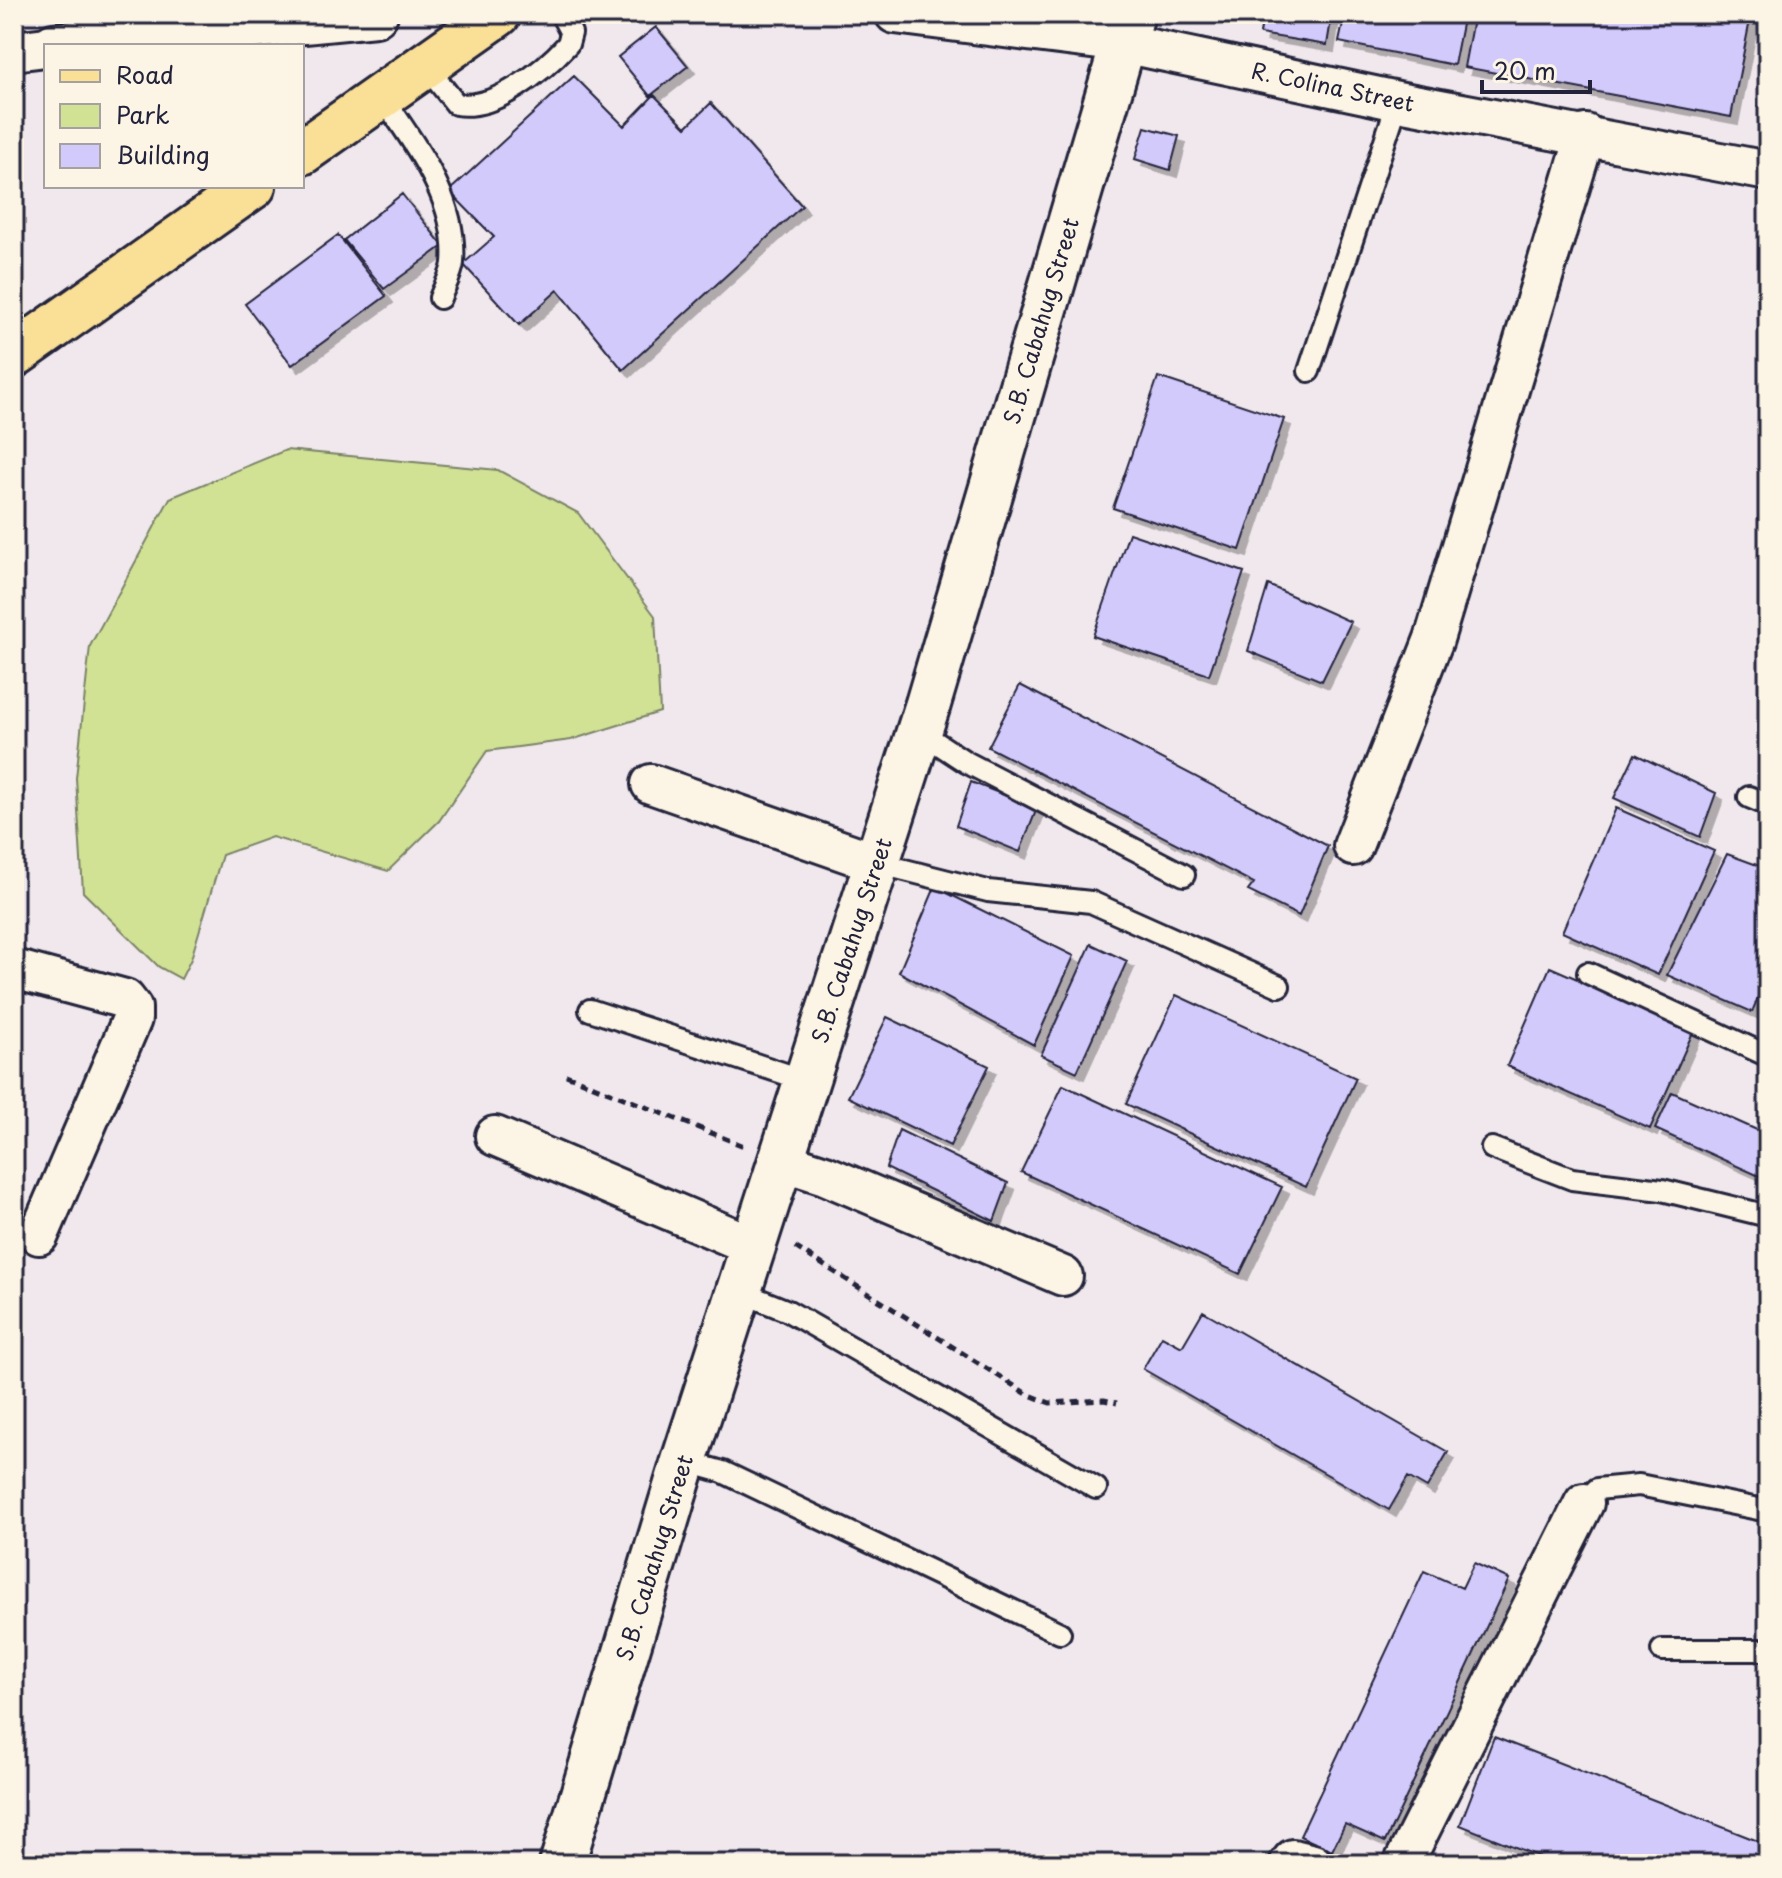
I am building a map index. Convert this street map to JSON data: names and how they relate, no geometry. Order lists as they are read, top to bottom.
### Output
{
  "streets": {
    "street": ["R. Colina Street", "S.B. Cabahug Street"]
  },
  "crossings": [
    ["R. Colina Street", "S.B. Cabahug Street"]
  ],
  "legend": ["Road", "Park", "Building"],
  "scale_bar": "20 m"
}
